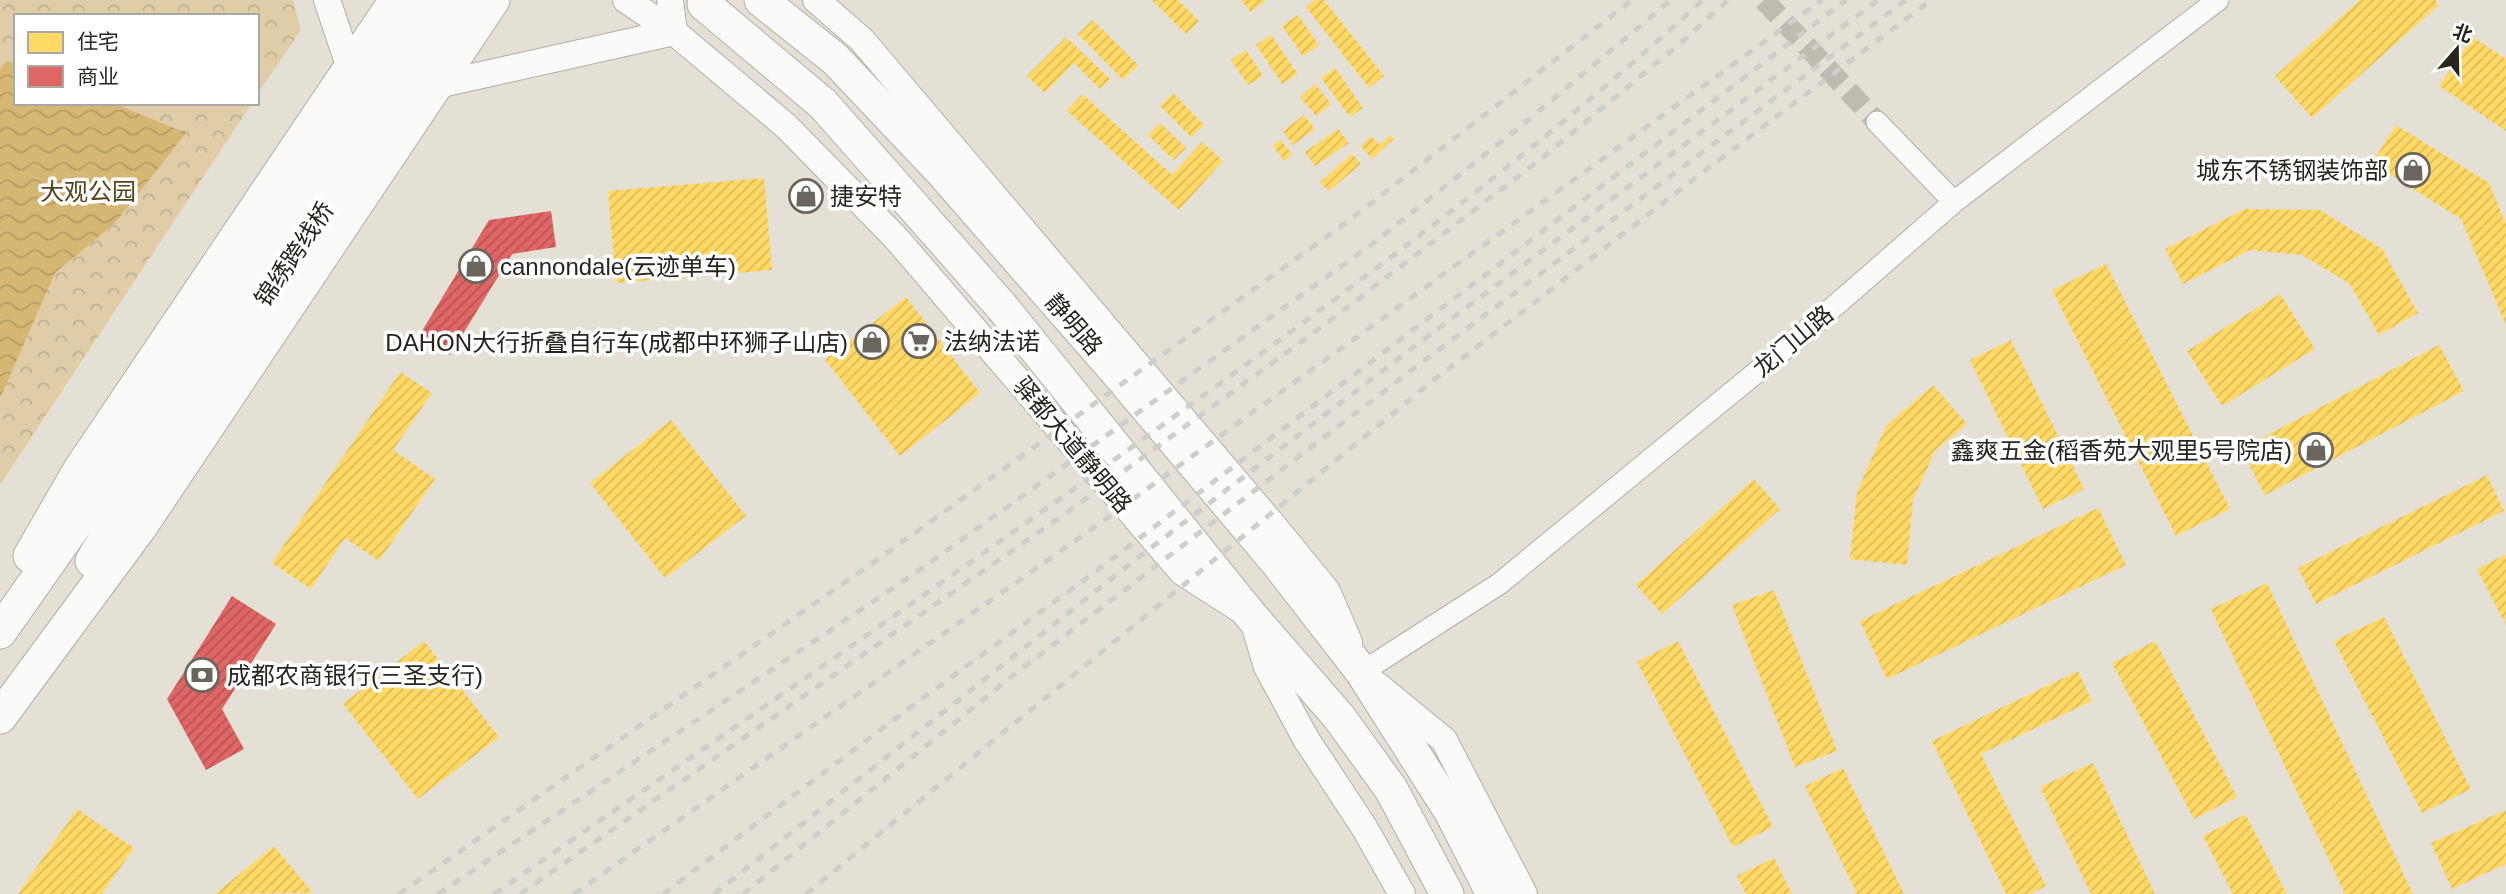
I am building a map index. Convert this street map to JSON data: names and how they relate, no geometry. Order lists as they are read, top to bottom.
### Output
{
  "streets": {
    "main road": ["锦绣跨线桥", "静明路", "驿都大道静明路"],
    "street": ["龙门山路"]
  },
  "crossings": [
    ["静明路", "龙门山路"],
    ["静明路", "驿都大道静明路"]
  ],
  "parks": ["大观公园"],
  "places": {
    "shop": [
      "城东不锈钢装饰部",
      "捷安特",
      "cannondale(云迹单车)",
      "DAHON大行折叠自行车(成都中环狮子山店)",
      "鑫爽五金(稻香苑大观里5号院店)"
    ],
    "supermarket": ["法纳法诺"],
    "bank": ["成都农商银行(三圣支行)"]
  },
  "legend": ["住宅", "商业"],
  "north": "top"
}
